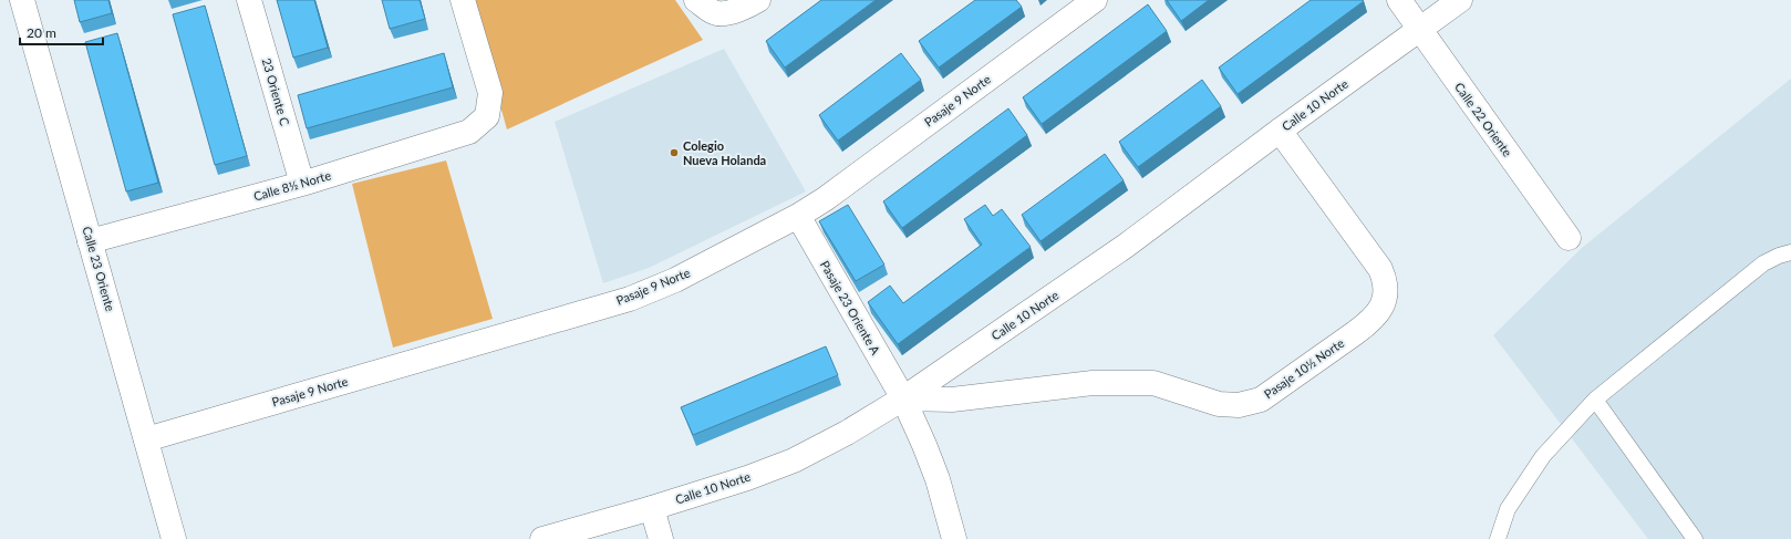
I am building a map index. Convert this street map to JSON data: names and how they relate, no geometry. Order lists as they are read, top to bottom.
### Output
{
  "streets": {
    "street": [
      "23 Oriente C",
      "Pasaje 9 Norte",
      "Calle 10 Norte",
      "Calle 22 Oriente",
      "Calle 8½ Norte",
      "Calle 23 Oriente",
      "Pasaje 23 Oriente A",
      "Pasaje 10½ Norte"
    ]
  },
  "crossings": [
    ["23 Oriente C", "Calle 8½ Norte"],
    ["Pasaje 9 Norte", "Calle 23 Oriente"],
    ["Pasaje 9 Norte", "Pasaje 23 Oriente A"],
    ["Calle 10 Norte", "Calle 22 Oriente"],
    ["Calle 10 Norte", "Pasaje 23 Oriente A"],
    ["Calle 10 Norte", "Pasaje 10½ Norte"],
    ["Calle 8½ Norte", "Calle 23 Oriente"],
    ["Pasaje 23 Oriente A", "Pasaje 10½ Norte"]
  ],
  "places": ["Colegio Nueva Holanda"],
  "scale_bar": "20 m"
}
